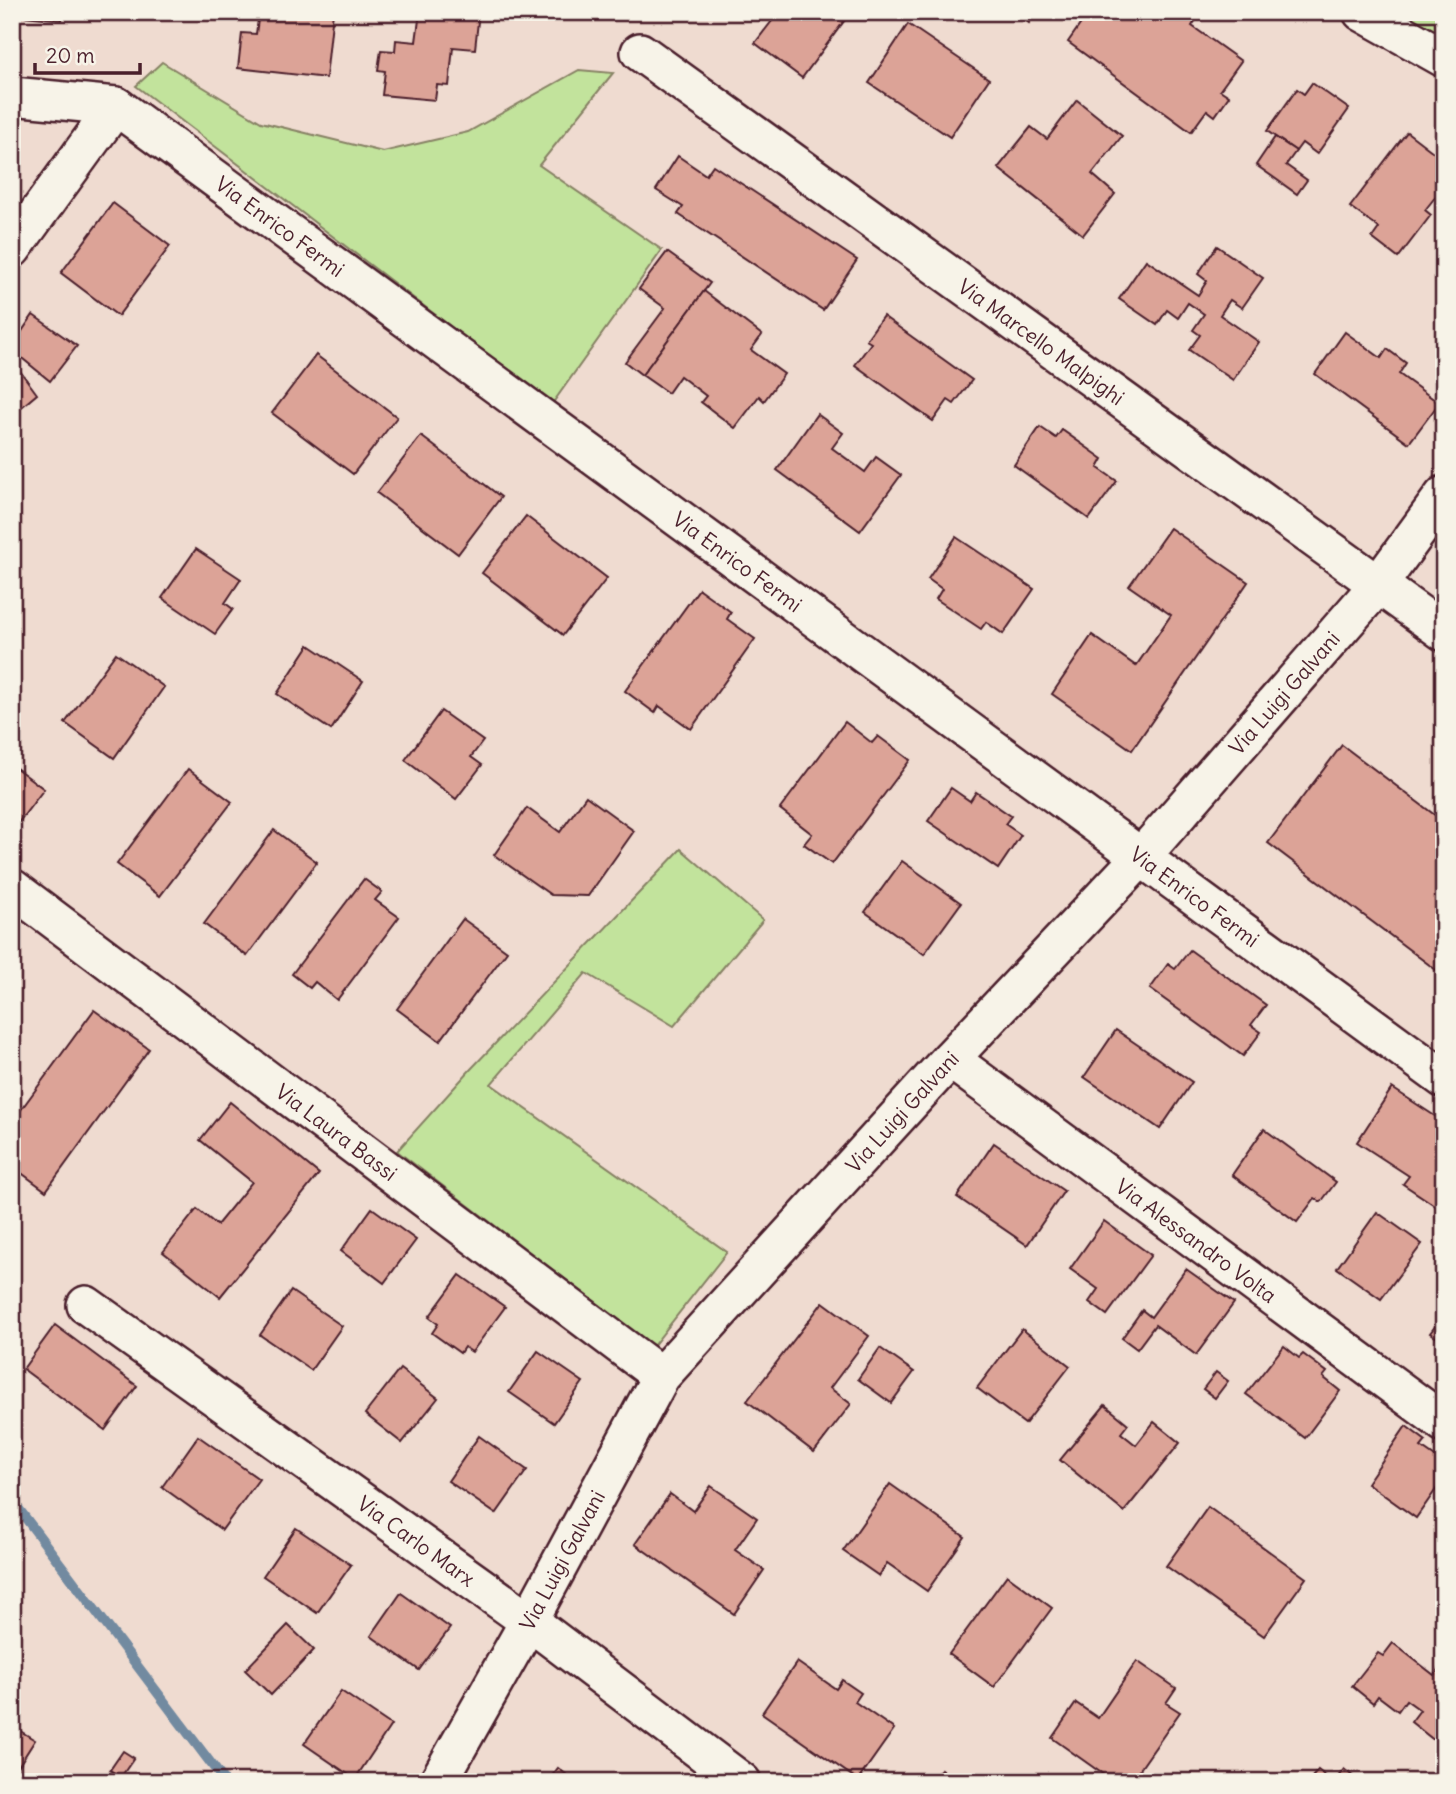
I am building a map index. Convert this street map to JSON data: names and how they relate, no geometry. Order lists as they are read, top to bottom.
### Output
{
  "streets": {
    "street": [
      "Via Enrico Fermi",
      "Via Marcello Malpighi",
      "Via Luigi Galvani",
      "Via Laura Bassi",
      "Via Alessandro Volta",
      "Via Carlo Marx"
    ]
  },
  "crossings": [
    ["Via Enrico Fermi", "Via Luigi Galvani"],
    ["Via Marcello Malpighi", "Via Luigi Galvani"],
    ["Via Luigi Galvani", "Via Laura Bassi"],
    ["Via Luigi Galvani", "Via Alessandro Volta"],
    ["Via Luigi Galvani", "Via Carlo Marx"]
  ],
  "scale_bar": "20 m"
}
